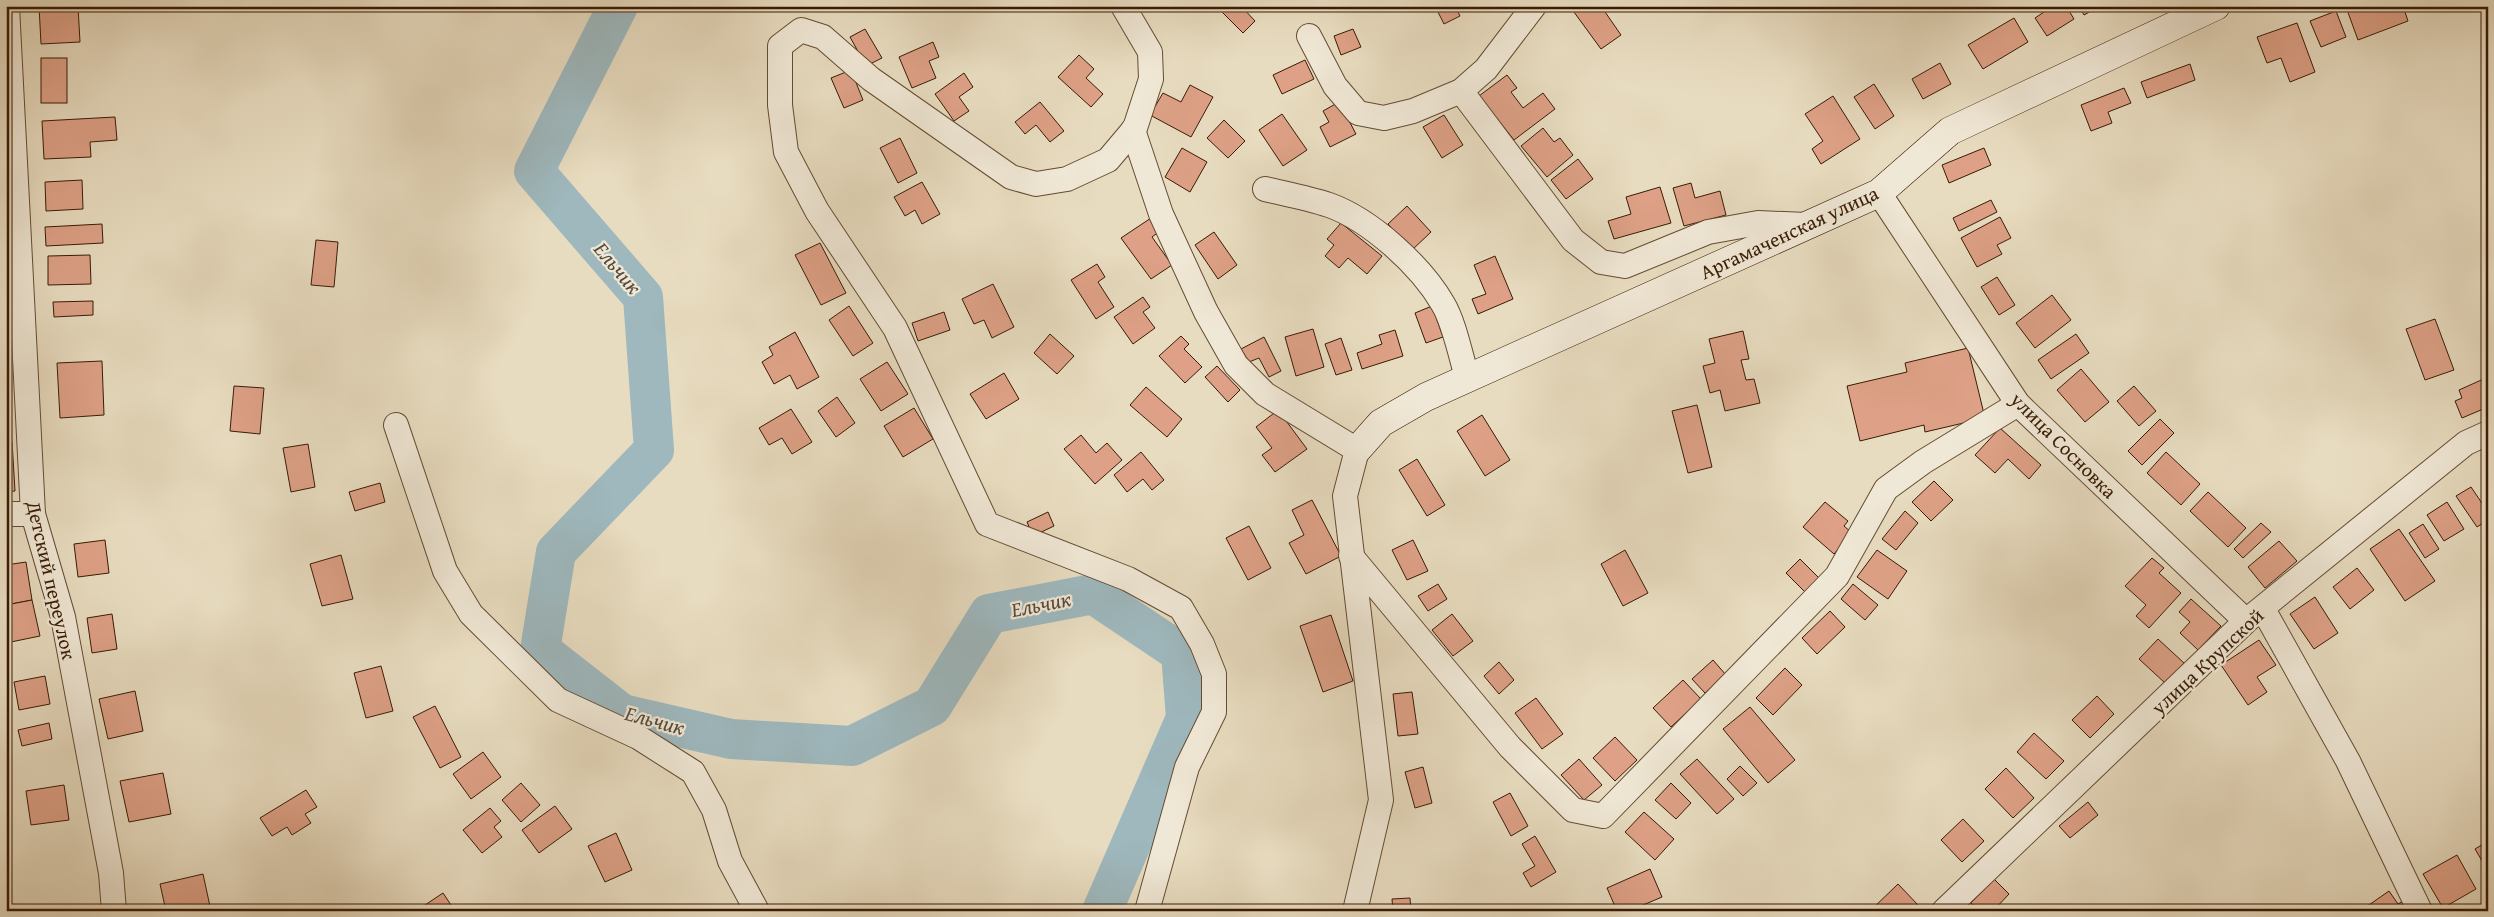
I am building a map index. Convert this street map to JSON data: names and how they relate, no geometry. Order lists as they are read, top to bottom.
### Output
{
  "streets": {
    "street": [
      "Аргамаченская улица",
      "улица Сосновка",
      "Детский переулок",
      "улица Крупской"
    ]
  },
  "crossings": [
    ["Аргамаченская улица", "улица Сосновка"],
    ["улица Сосновка", "улица Крупской"]
  ],
  "water": ["Ельчик"]
}
